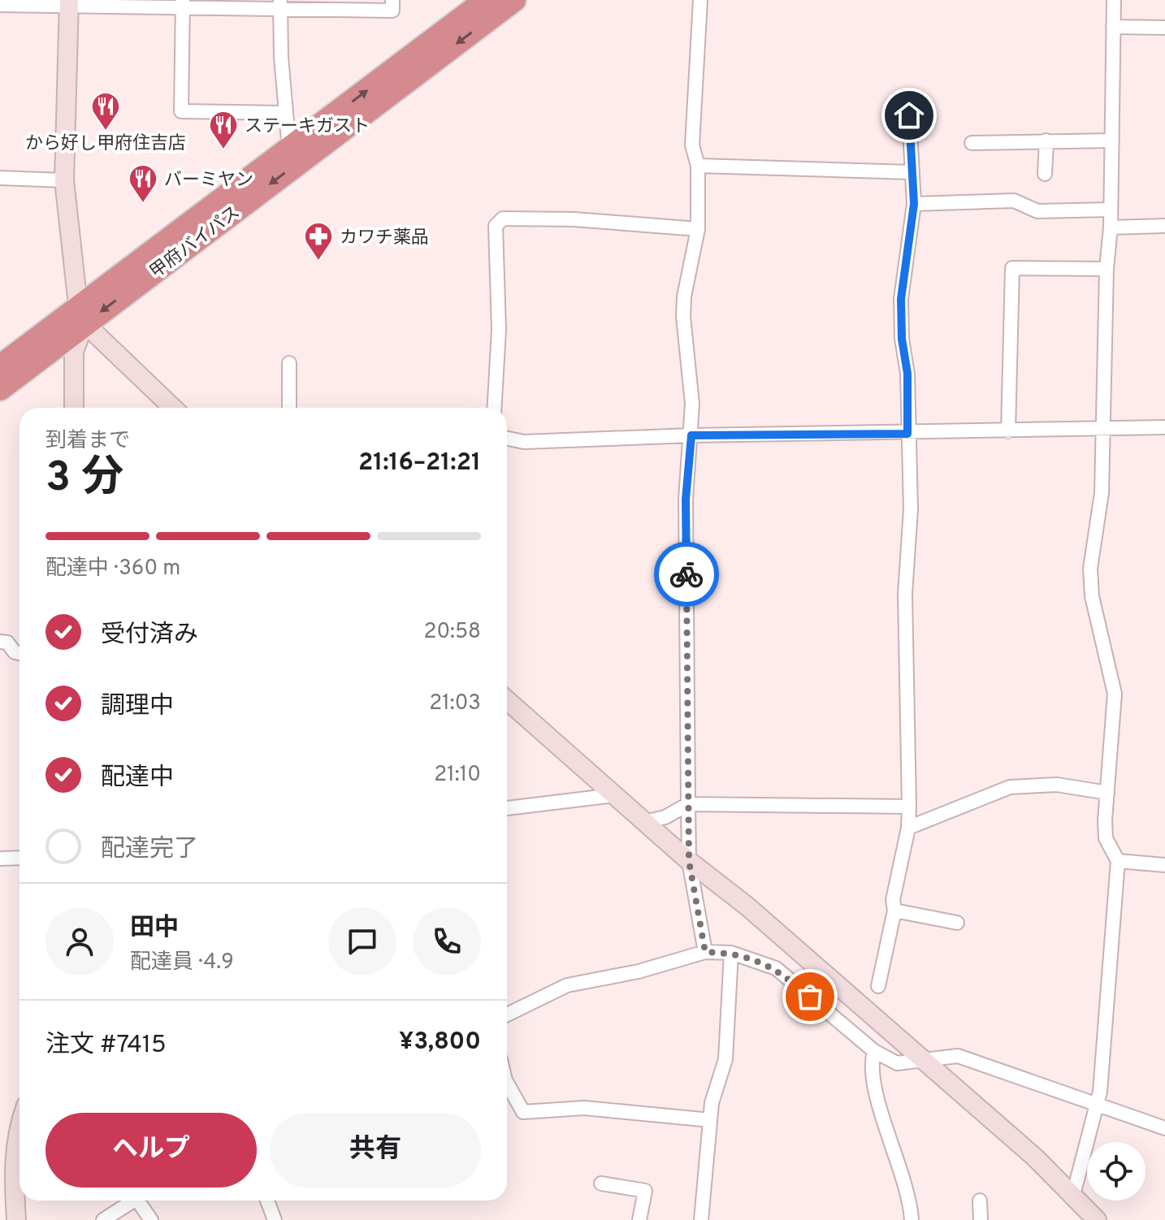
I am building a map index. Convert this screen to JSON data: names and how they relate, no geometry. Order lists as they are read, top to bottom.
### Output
{
  "streets": {
    "highway": ["甲府バイパス"]
  },
  "places": {
    "restaurant": ["から好し甲府住吉店", "ステーキガスト", "バーミヤン"],
    "pharmacy": ["カワチ薬品"]
  },
  "page": {
    "heading": ["3 分", "到着まで", "21:16–21:21"],
    "panel": [
      "田中",
      "配達員 · 4.9",
      "注文 #7415",
      "¥3,800"
    ],
    "bar": "配達中 · 360 m",
    "list": [
      ["受付済み", "20:58"],
      ["調理中", "21:03"],
      ["配達中", "21:10"],
      "配達完了"
    ],
    "buttons": ["ヘルプ", "共有"]
  }
}
